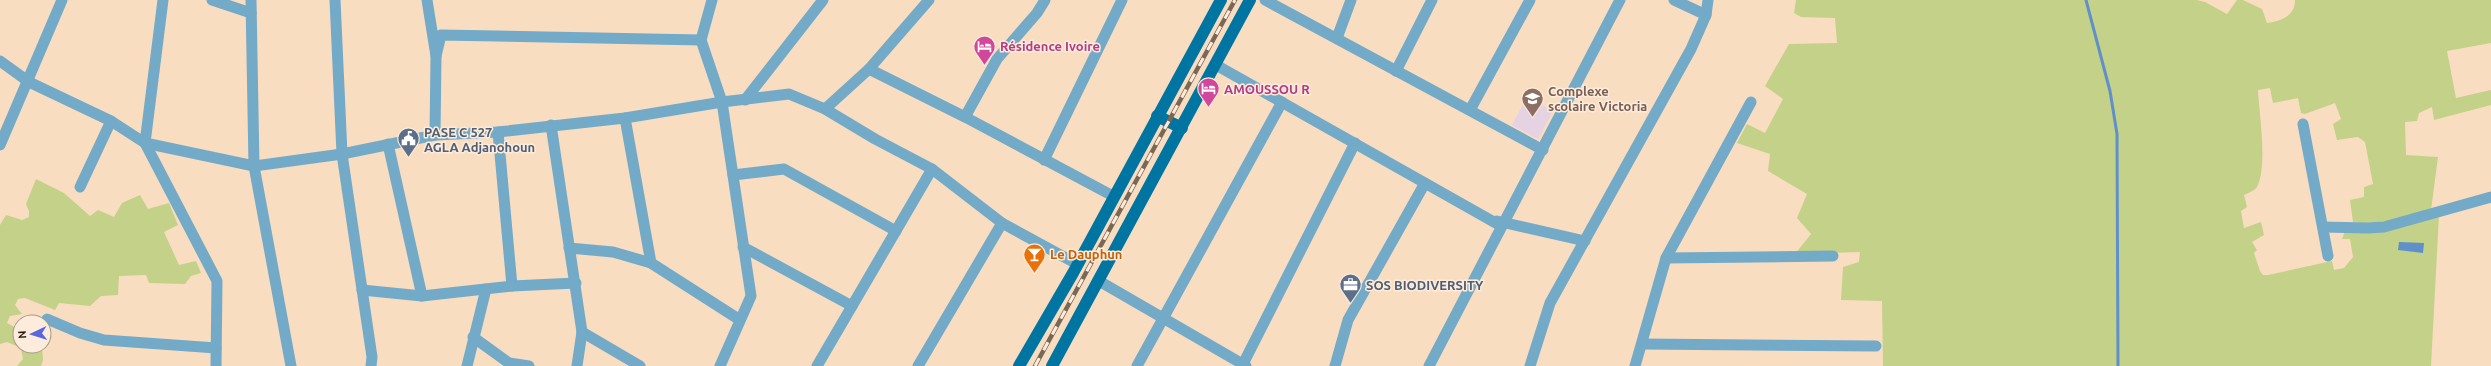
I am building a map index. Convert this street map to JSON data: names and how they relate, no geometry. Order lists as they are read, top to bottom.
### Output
{
  "places": {
    "hotel": ["Résidence Ivoire", "AMOUSSOU R"],
    "school or university": ["Complexe scolaire Victoria"],
    "public building": ["PASE C 527 AGLA Adjanohoun"],
    "bar": ["Le Dauphun"],
    "office": ["SOS BIODIVERSITY"]
  },
  "north": "left"
}
